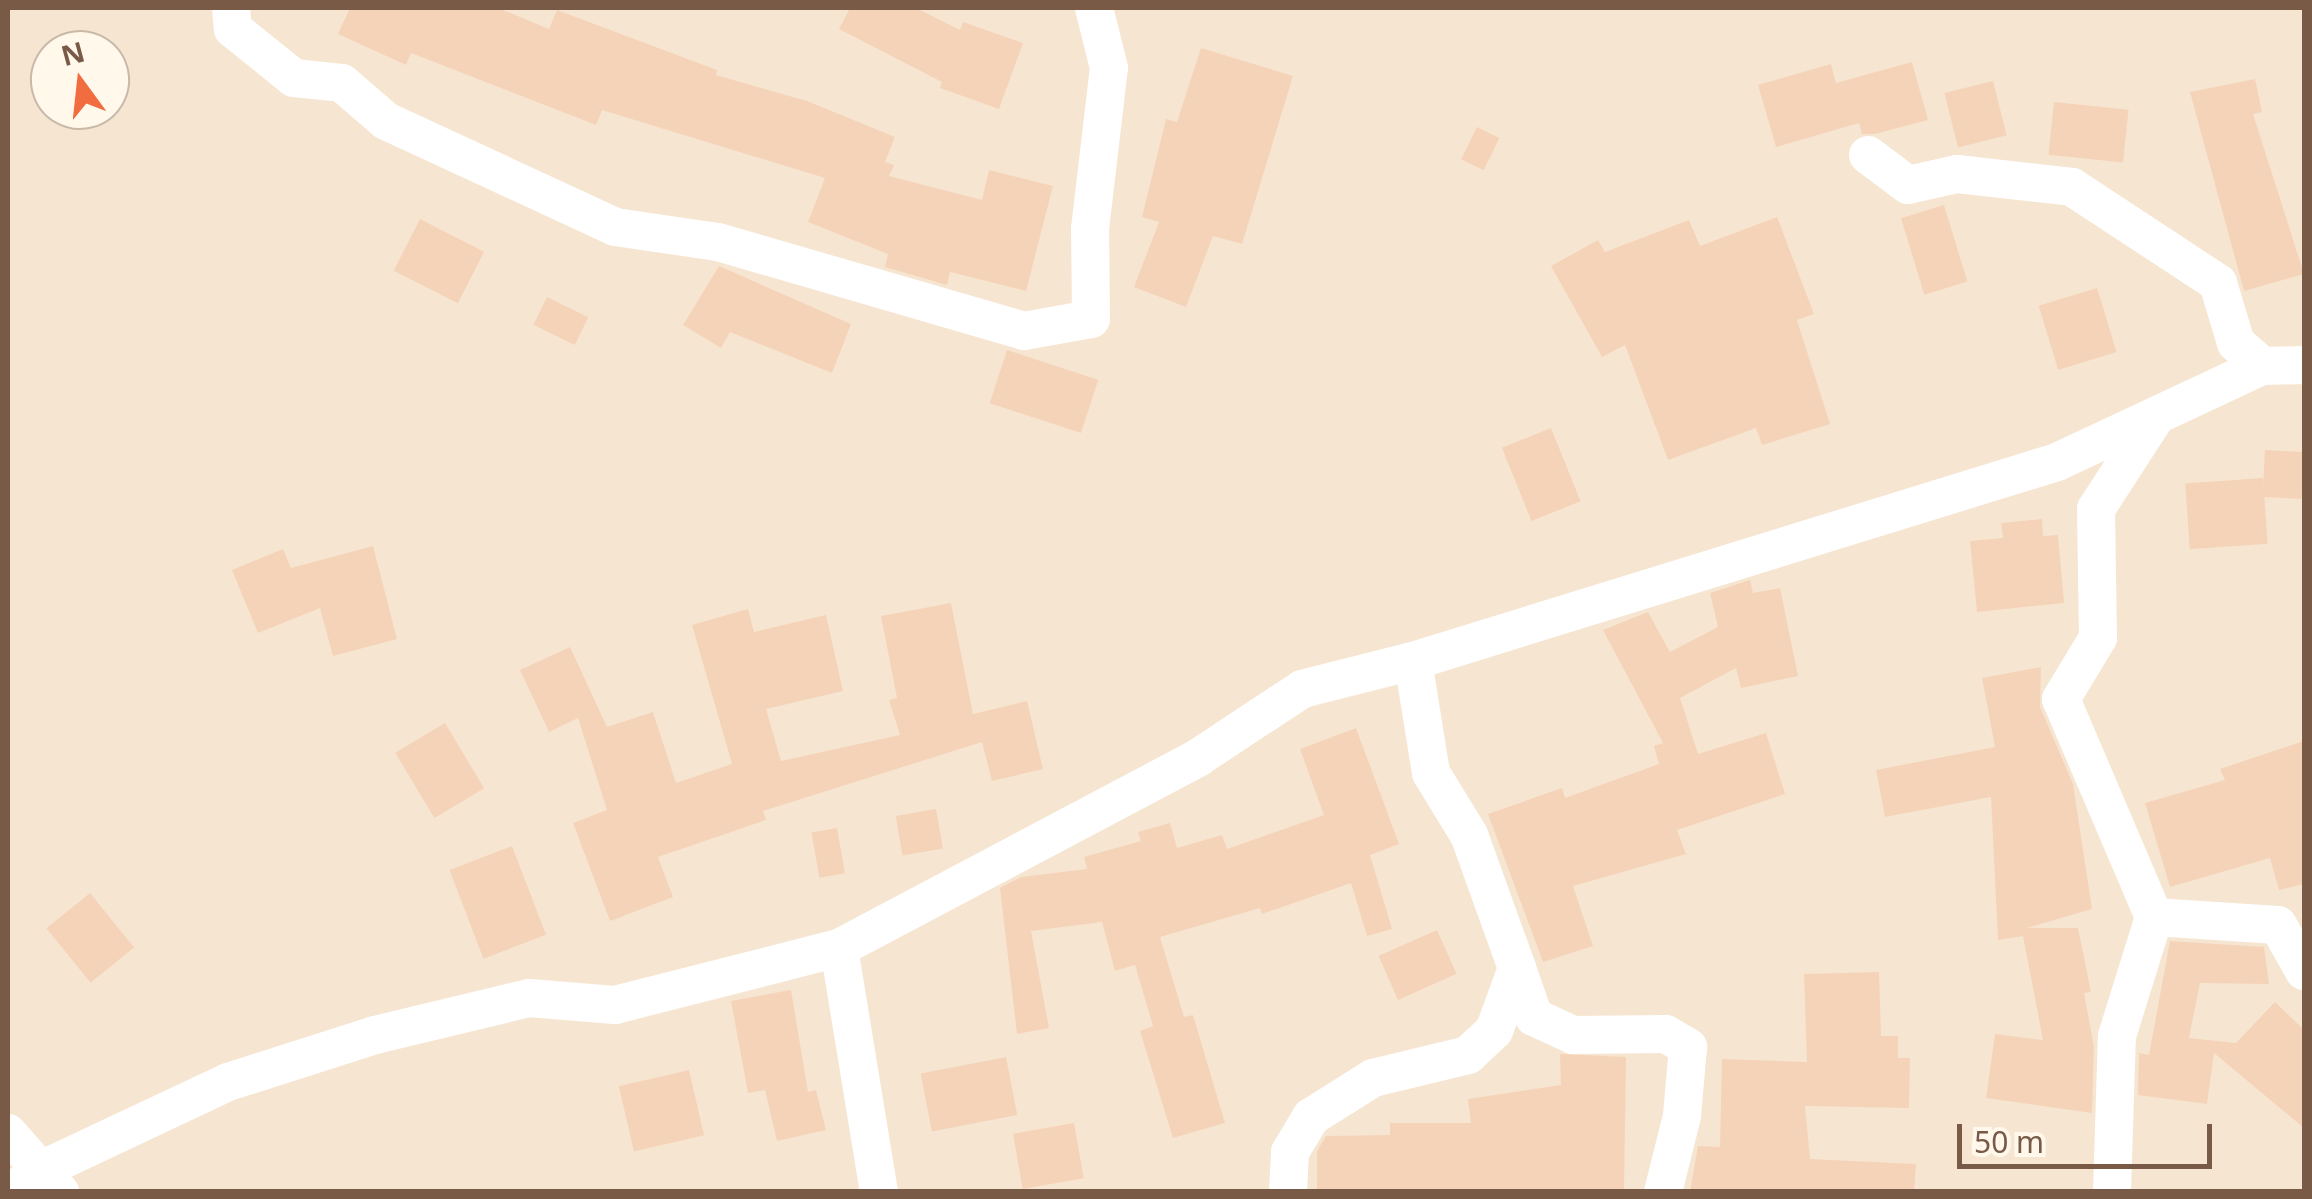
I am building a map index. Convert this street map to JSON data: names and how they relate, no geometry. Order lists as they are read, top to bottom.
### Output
{
  "scale_bar": "50 m",
  "north": "top"
}
